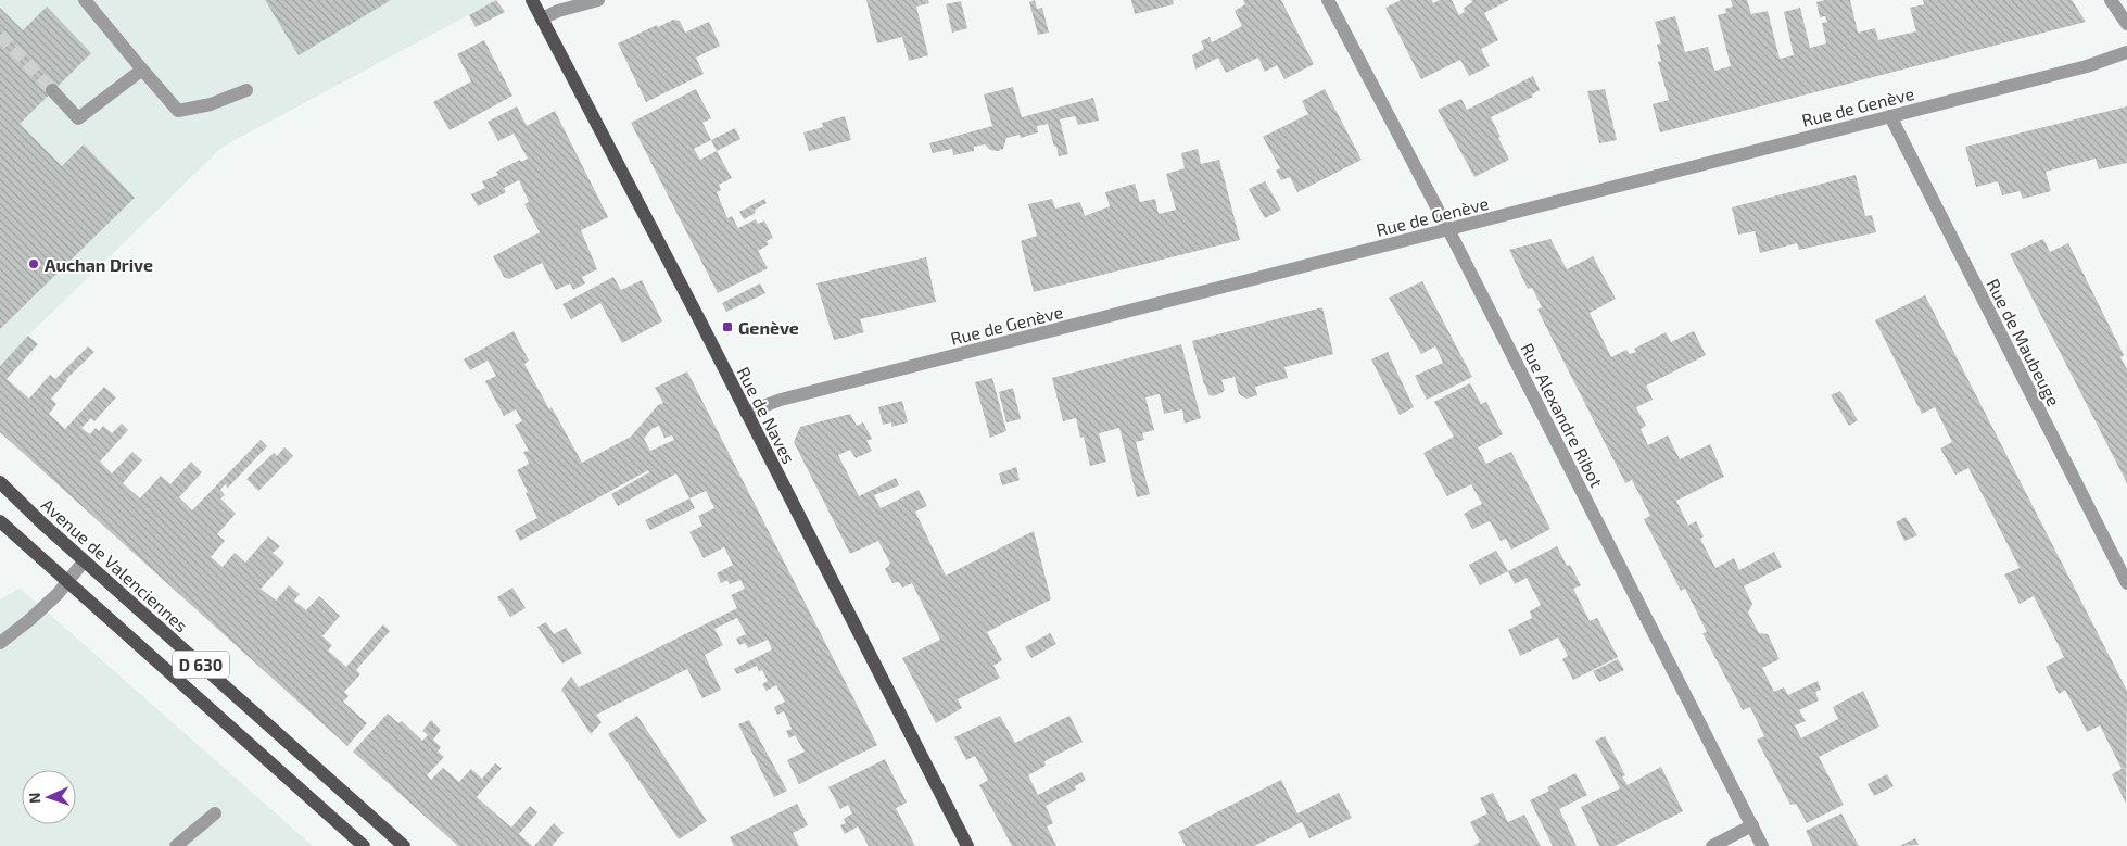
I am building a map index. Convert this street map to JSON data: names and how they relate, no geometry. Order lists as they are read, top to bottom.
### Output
{
  "streets": {
    "main road": ["Rue de Naves", "Avenue de Valenciennes", "D 630"],
    "street": ["Rue de Genève", "Rue de Maubeuge", "Rue Alexandre Ribot"]
  },
  "crossings": [
    ["Rue de Genève", "Rue de Maubeuge"],
    ["Rue de Genève", "Rue de Naves"],
    ["Rue de Genève", "Rue Alexandre Ribot"]
  ],
  "places": {
    "other": ["Auchan Drive"],
    "transit": ["Genève"]
  },
  "north": "left"
}
